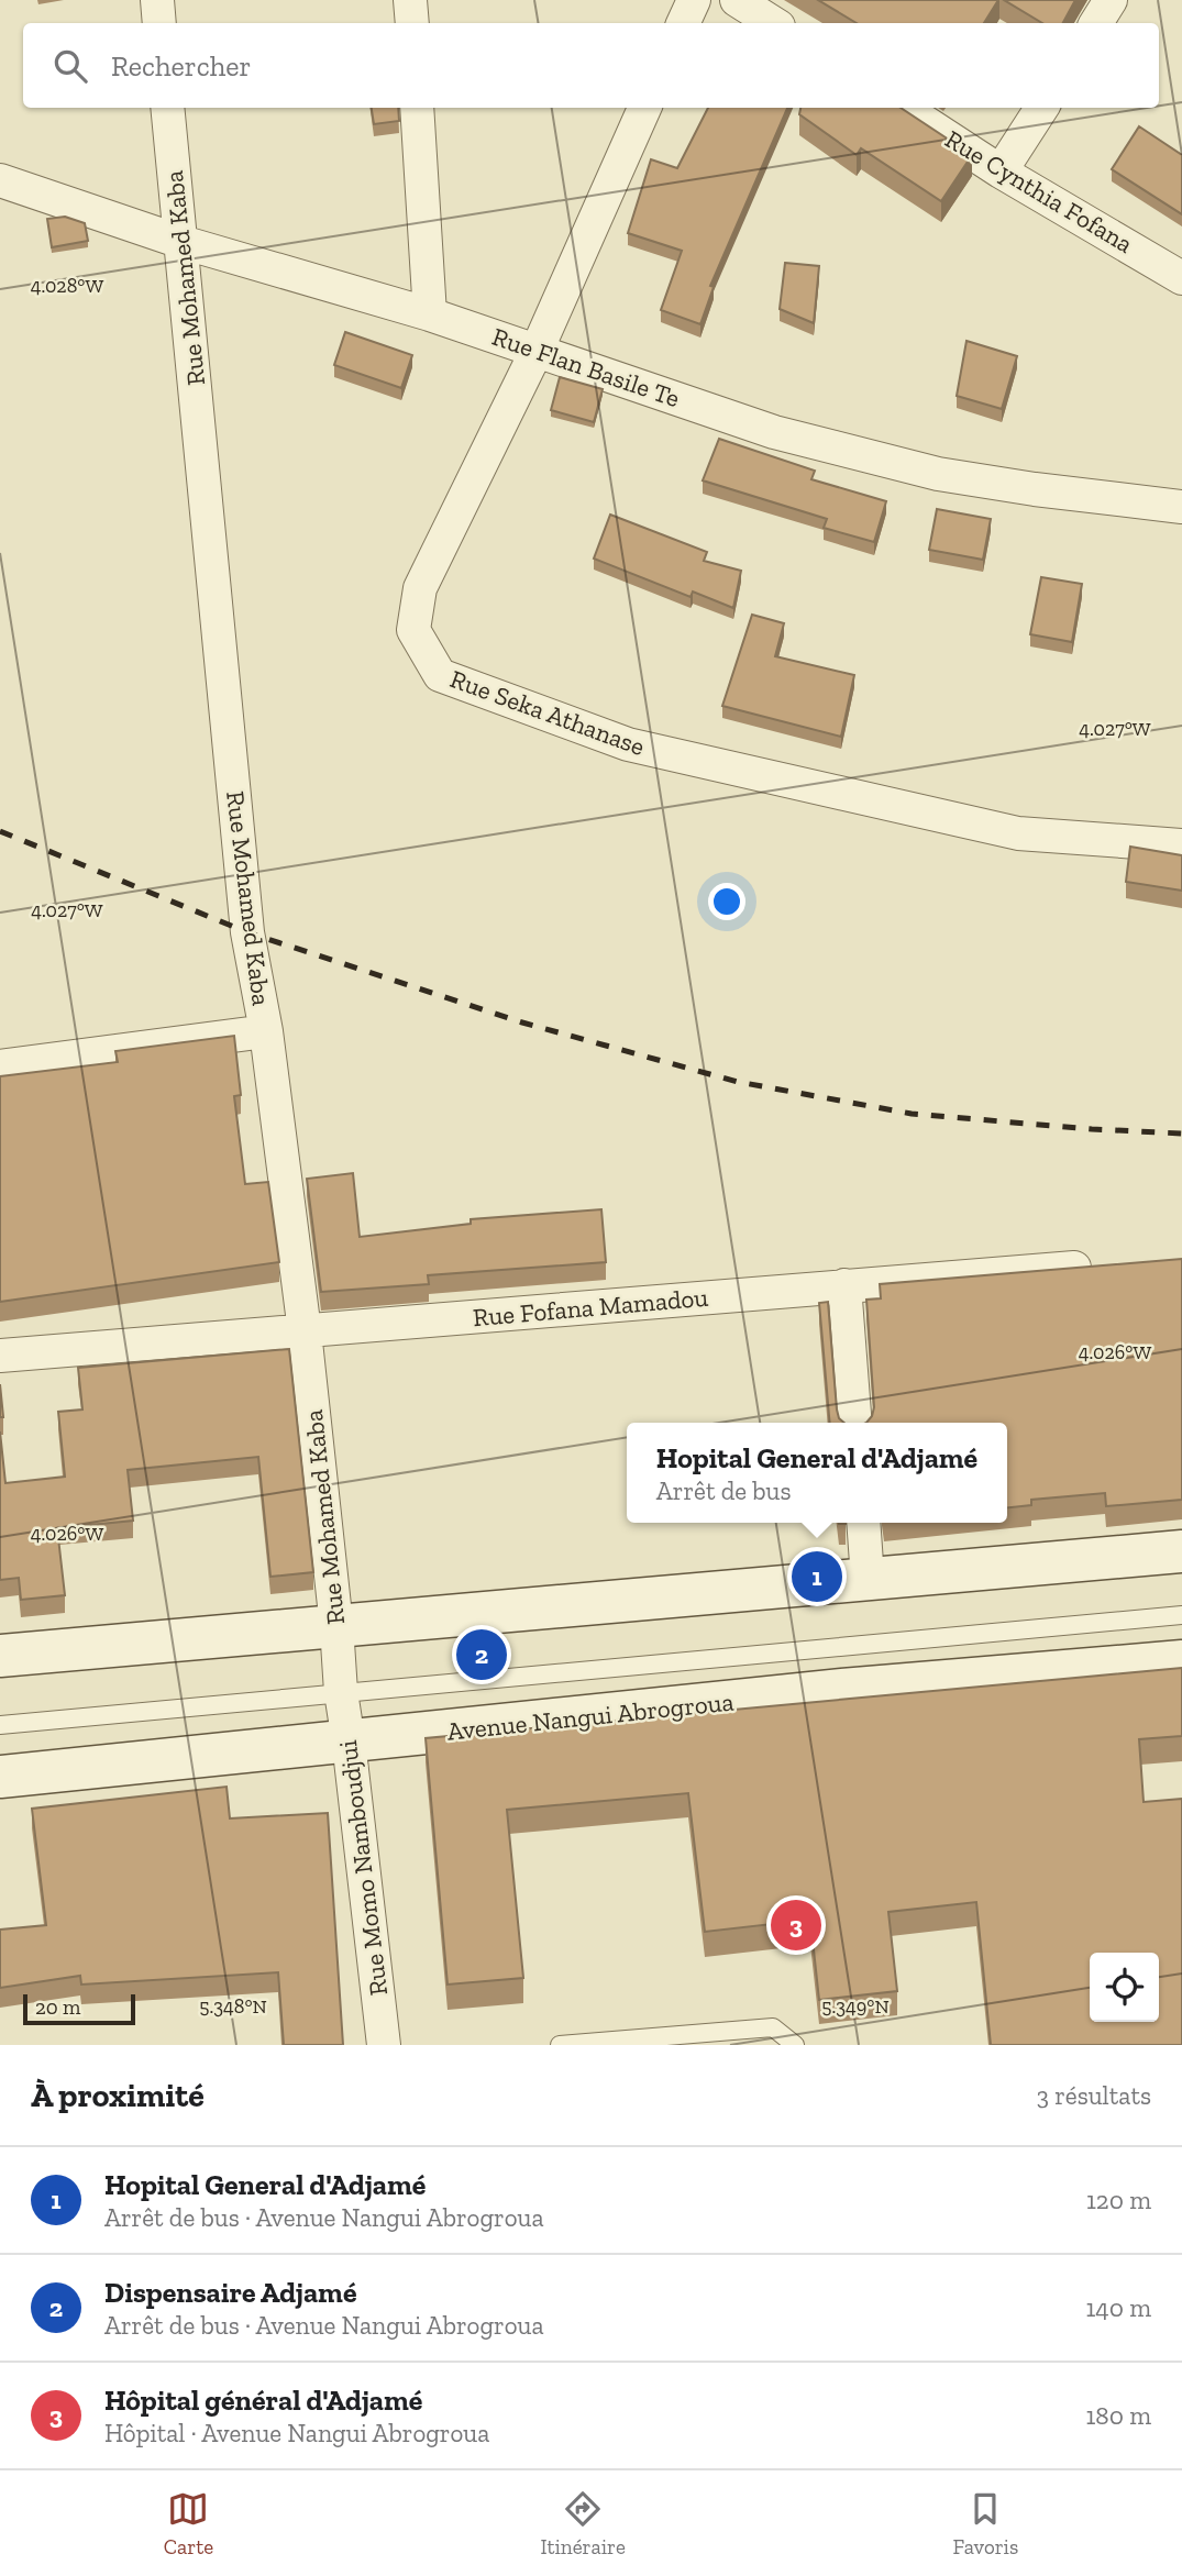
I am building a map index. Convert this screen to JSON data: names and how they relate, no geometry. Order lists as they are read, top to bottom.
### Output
{
  "streets": {
    "street": [
      "Rue Cynthia Fofana",
      "Rue Mohamed Kaba",
      "Rue Flan Basile Te",
      "Rue Seka Athanase",
      "Rue Fofana Mamadou",
      "Avenue Nangui Abrogroua",
      "Rue Momo Namboudjui"
    ]
  },
  "crossings": [
    ["Rue Mohamed Kaba", "Rue Flan Basile Te"],
    ["Rue Mohamed Kaba", "Rue Fofana Mamadou"],
    ["Rue Mohamed Kaba", "Avenue Nangui Abrogroua"],
    ["Rue Mohamed Kaba", "Rue Momo Namboudjui"],
    ["Rue Flan Basile Te", "Rue Seka Athanase"],
    ["Avenue Nangui Abrogroua", "Rue Momo Namboudjui"]
  ],
  "scale_bar": "20 m",
  "page": {
    "search": "Rechercher",
    "popup": ["Hopital General d'Adjamé", "Arrêt de bus"],
    "pins": ["1", "2", "3"],
    "scale": "20 m",
    "heading": ["À proximité", "3 résultats"],
    "list": [
      {
        "mark": "1",
        "name": "Hopital General d'Adjamé",
        "note": "Arrêt de bus · Avenue Nangui Abrogroua",
        "value": "120 m"
      },
      {
        "mark": "2",
        "name": "Dispensaire Adjamé",
        "note": "Arrêt de bus · Avenue Nangui Abrogroua",
        "value": "140 m"
      },
      {
        "mark": "3",
        "name": "Hôpital général d'Adjamé",
        "note": "Hôpital · Avenue Nangui Abrogroua",
        "value": "180 m"
      }
    ],
    "nav": ["Carte", "Itinéraire", "Favoris"]
  },
  "coordinates": [
    "4.028°W",
    "4.027°W",
    "4.026°W",
    "5.348°N",
    "5.349°N"
  ]
}
